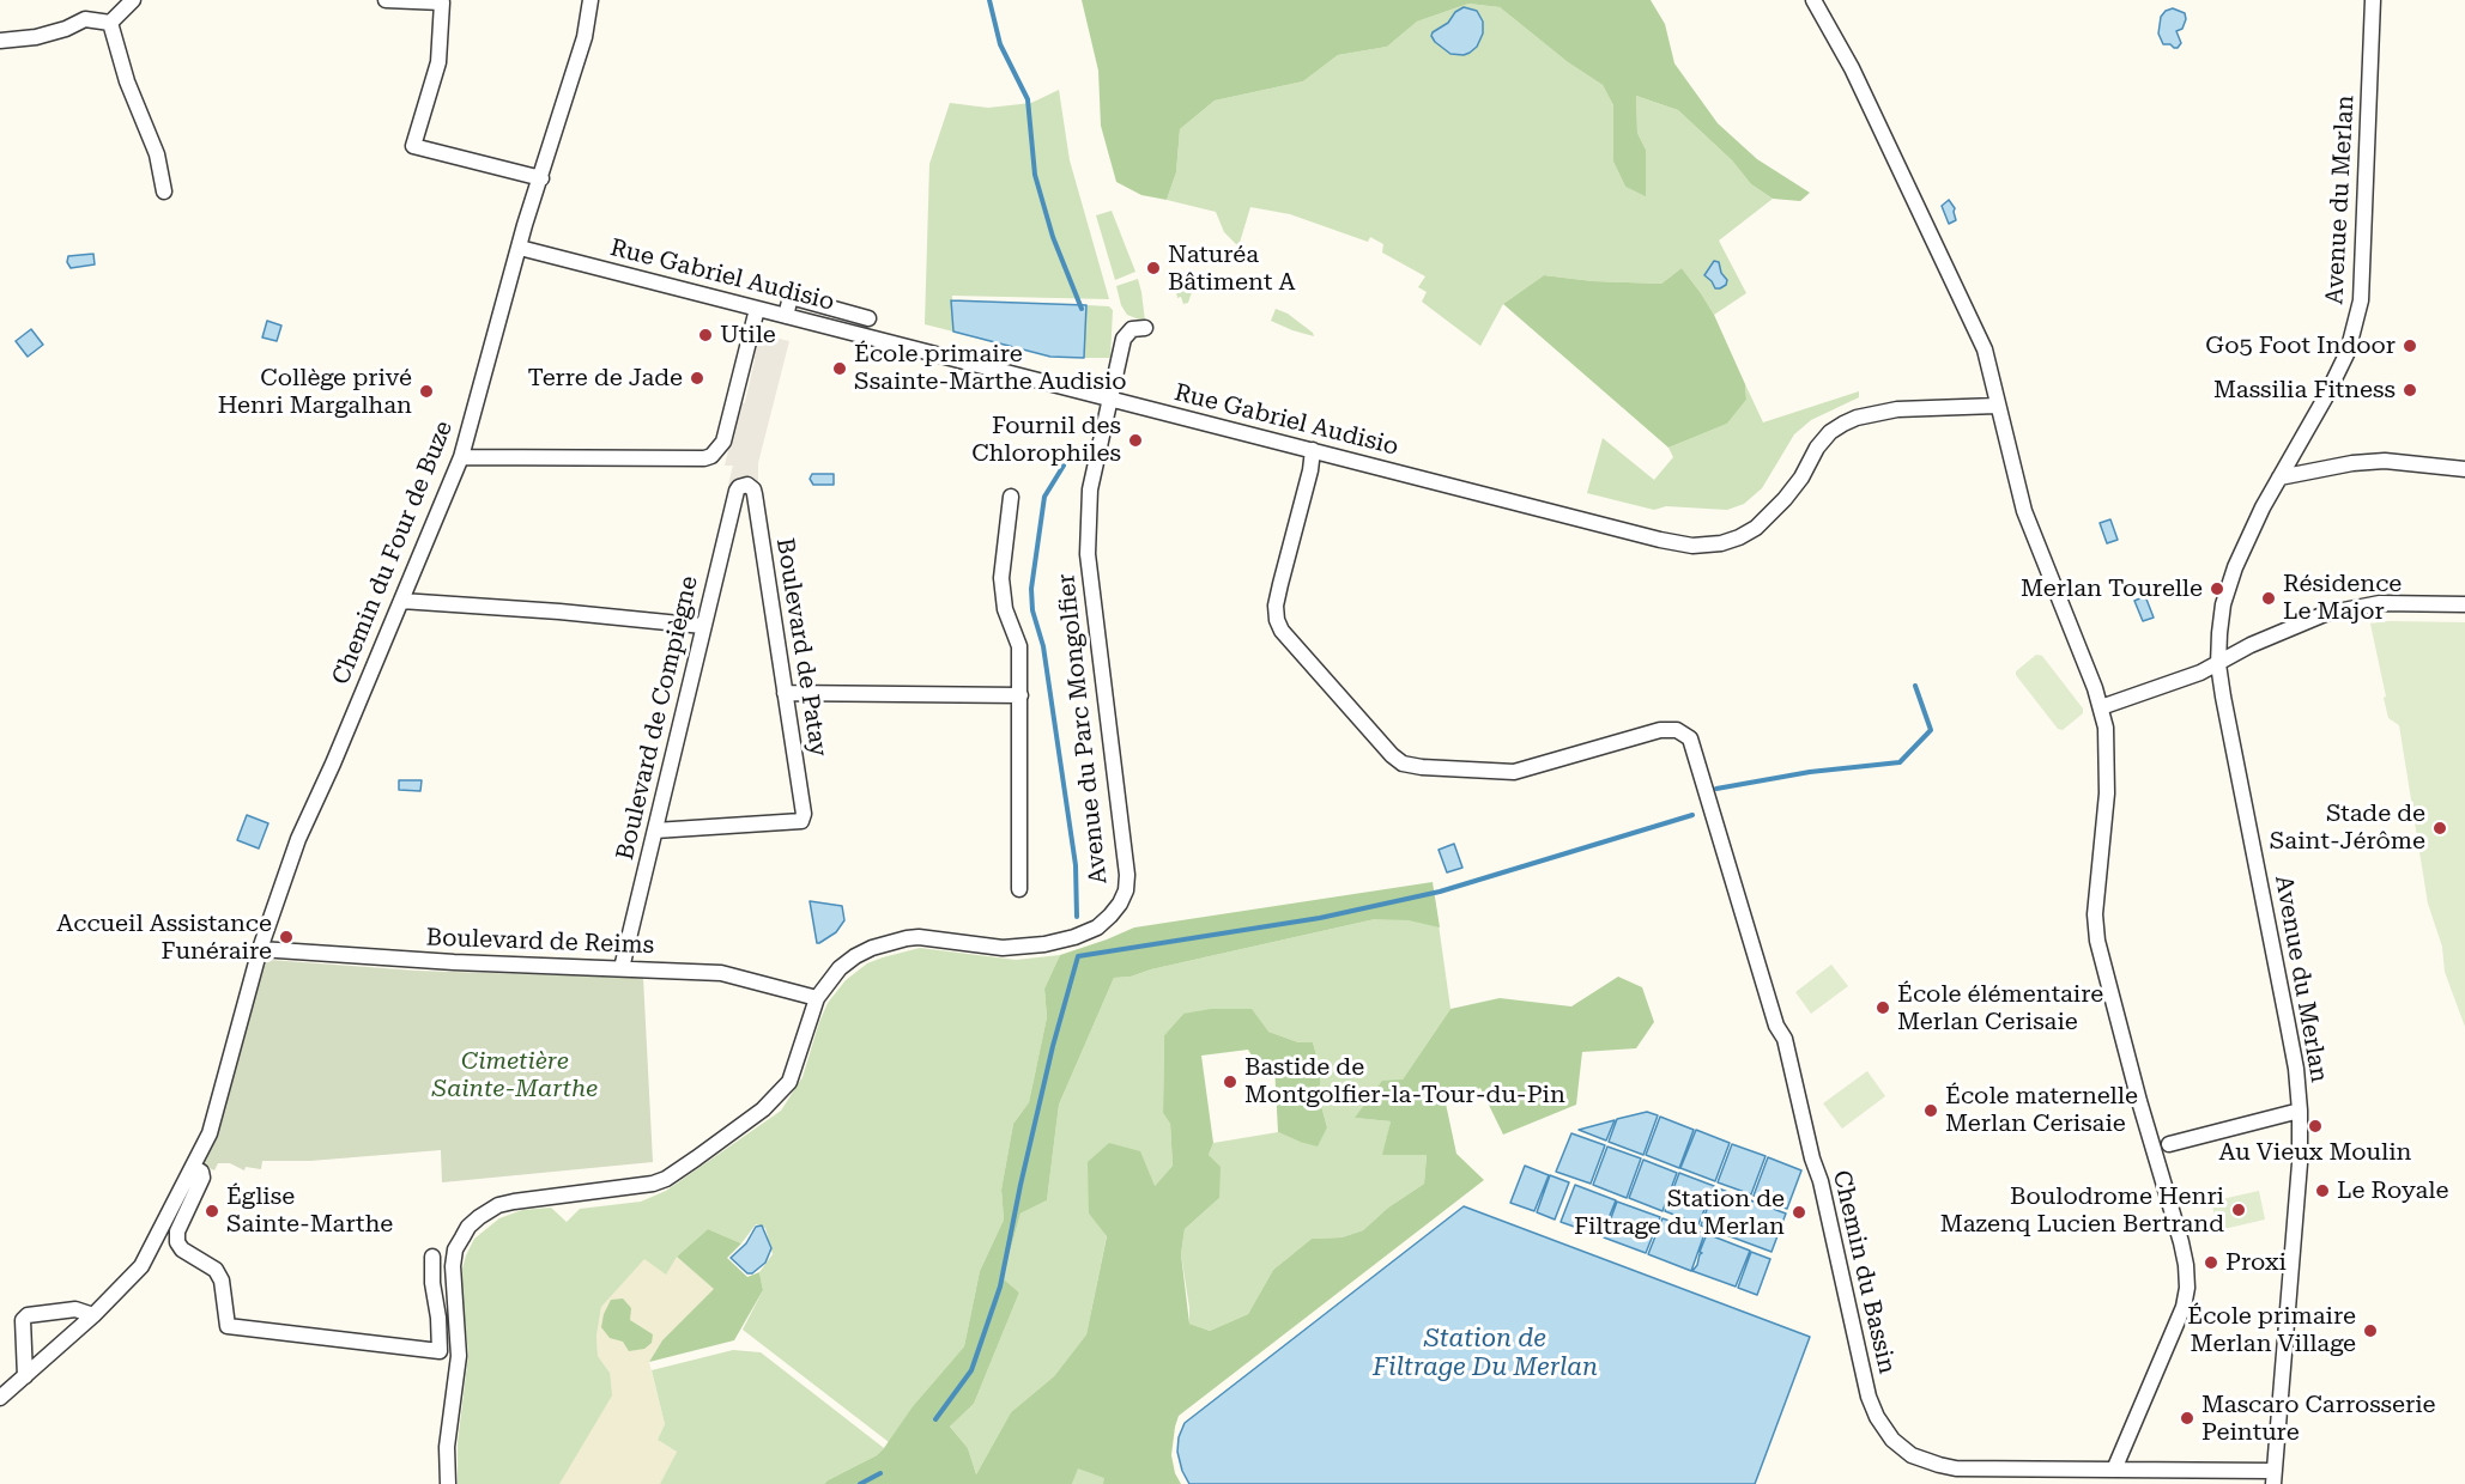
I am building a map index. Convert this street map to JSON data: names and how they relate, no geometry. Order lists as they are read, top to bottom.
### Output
{
  "streets": {
    "street": [
      "Avenue du Merlan",
      "Rue Gabriel Audisio",
      "Chemin du Four de Buze",
      "Boulevard de Patay",
      "Boulevard de Compiègne",
      "Avenue du Parc Mongolfier",
      "Boulevard de Reims",
      "Chemin du Bassin"
    ]
  },
  "crossings": [
    ["Avenue du Merlan", "Chemin du Bassin"],
    ["Rue Gabriel Audisio", "Chemin du Four de Buze"],
    ["Rue Gabriel Audisio", "Avenue du Parc Mongolfier"],
    ["Rue Gabriel Audisio", "Chemin du Bassin"],
    ["Chemin du Four de Buze", "Boulevard de Reims"],
    ["Boulevard de Patay", "Boulevard de Compiègne"],
    ["Boulevard de Compiègne", "Boulevard de Reims"],
    ["Avenue du Parc Mongolfier", "Boulevard de Reims"]
  ],
  "water": ["Station de Filtrage Du Merlan"],
  "parks": ["Cimetière Sainte-Marthe"],
  "places": [
    "Naturéa Bâtiment A",
    "Utile",
    "Go5 Foot Indoor",
    "École primaire Ssainte-Marthe Audisio",
    "Terre de Jade",
    "Massilia Fitness",
    "Collège privé Henri Margalhan",
    "Fournil des Chlorophiles",
    "Merlan Tourelle",
    "Résidence Le Major",
    "Stade de Saint-Jérôme",
    "Accueil Assistance Funéraire",
    "École élémentaire Merlan Cerisaie",
    "Bastide de Montgolfier-la-Tour-du-Pin",
    "École maternelle Merlan Cerisaie",
    "Au Vieux Moulin",
    "Le Royale",
    "Boulodrome Henri Mazenq Lucien Bertrand",
    "Église Sainte-Marthe",
    "Station de Filtrage du Merlan",
    "Proxi",
    "École primaire Merlan Village",
    "Mascaro Carrosserie Peinture"
  ]
}
